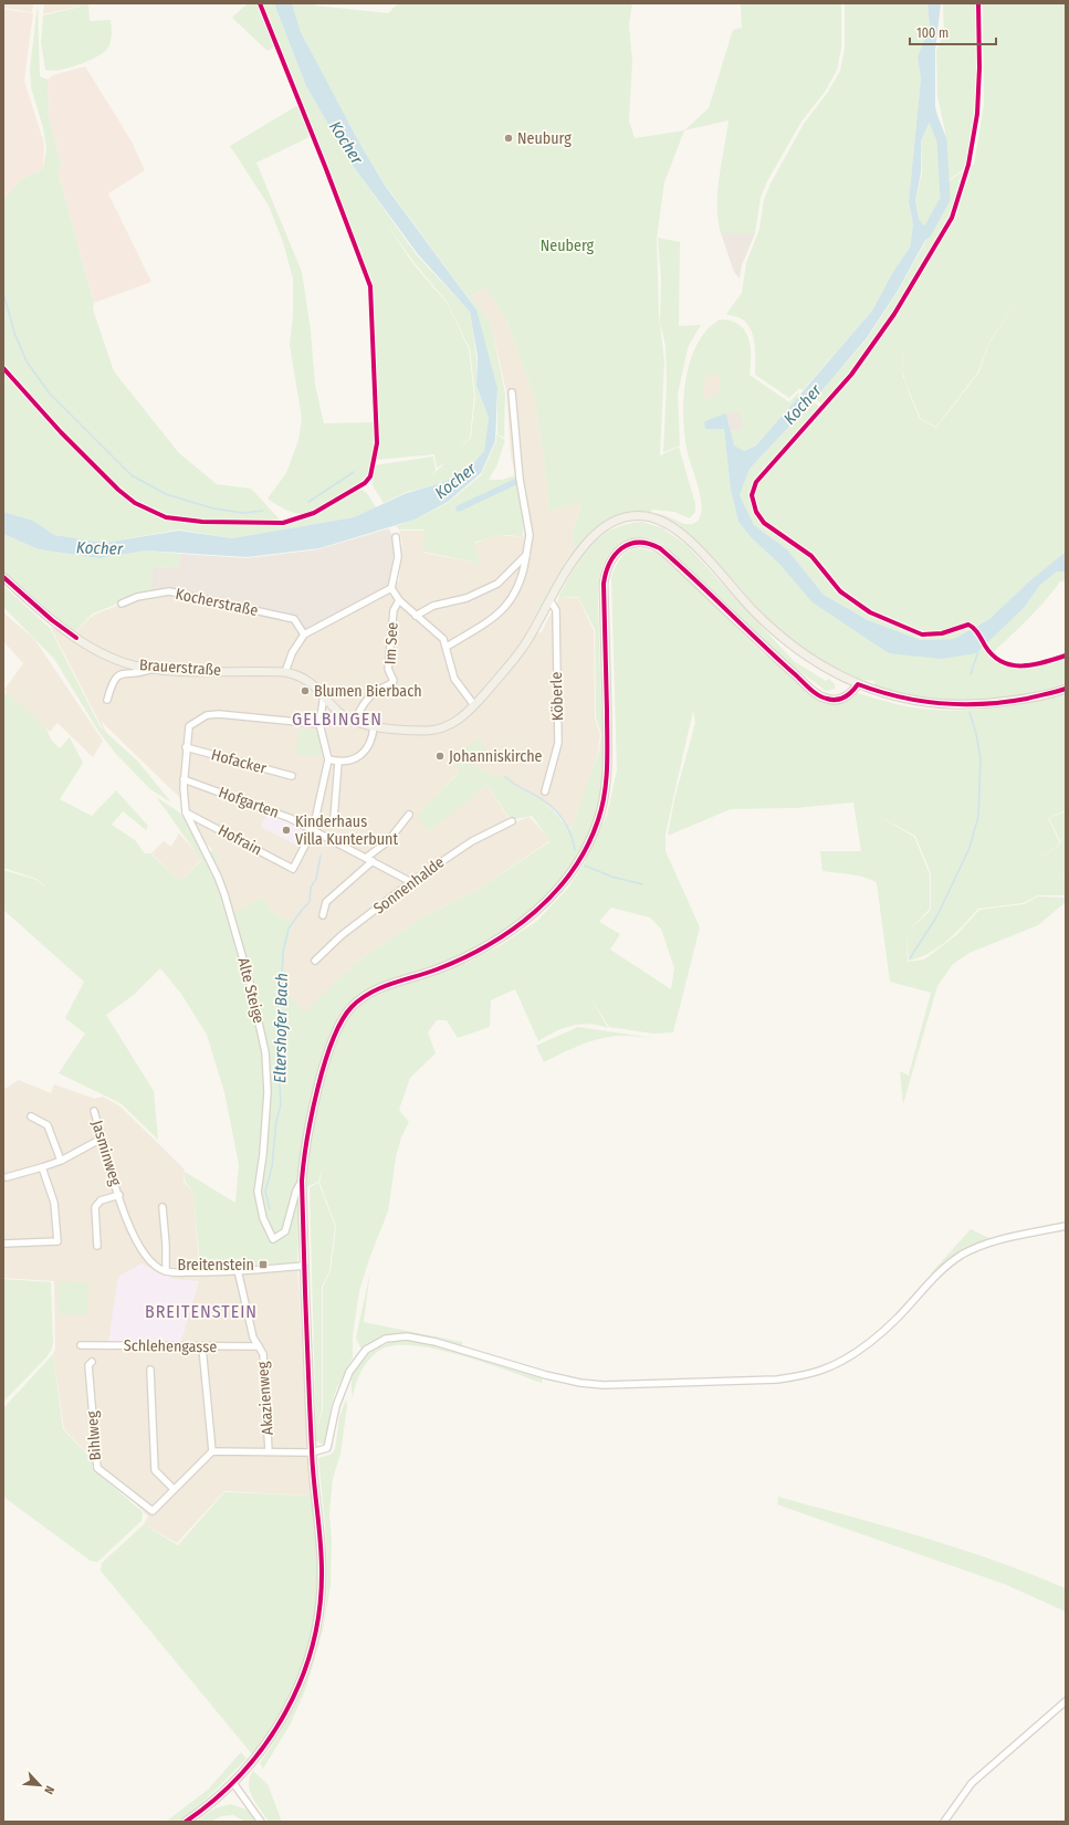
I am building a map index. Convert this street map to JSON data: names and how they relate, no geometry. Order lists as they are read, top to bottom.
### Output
{
  "streets": {
    "main road": ["Brauerstraße"],
    "street": [
      "Kocherstraße",
      "Im See",
      "Köberle",
      "Hofacker",
      "Hofgarten",
      "Hofrain",
      "Sonnenhalde",
      "Alte Steige",
      "Jasminweg",
      "Schlehengasse",
      "Akazienweg",
      "Bihlweg"
    ]
  },
  "crossings": [
    ["Im See", "Brauerstraße"],
    ["Hofgarten", "Hofrain"],
    ["Hofgarten", "Sonnenhalde"],
    ["Hofrain", "Alte Steige"],
    ["Schlehengasse", "Akazienweg"]
  ],
  "districts": ["GELBINGEN", "BREITENSTEIN"],
  "water": ["Kocher", "Eltershofer Bach"],
  "parks": ["Neuberg"],
  "places": {
    "other": [
      "Neuburg",
      "Blumen Bierbach",
      "Johanniskirche",
      "Kinderhaus Villa Kunterbunt"
    ],
    "transit": ["Breitenstein"]
  },
  "scale_bar": "100 m",
  "north": "bottom right"
}
